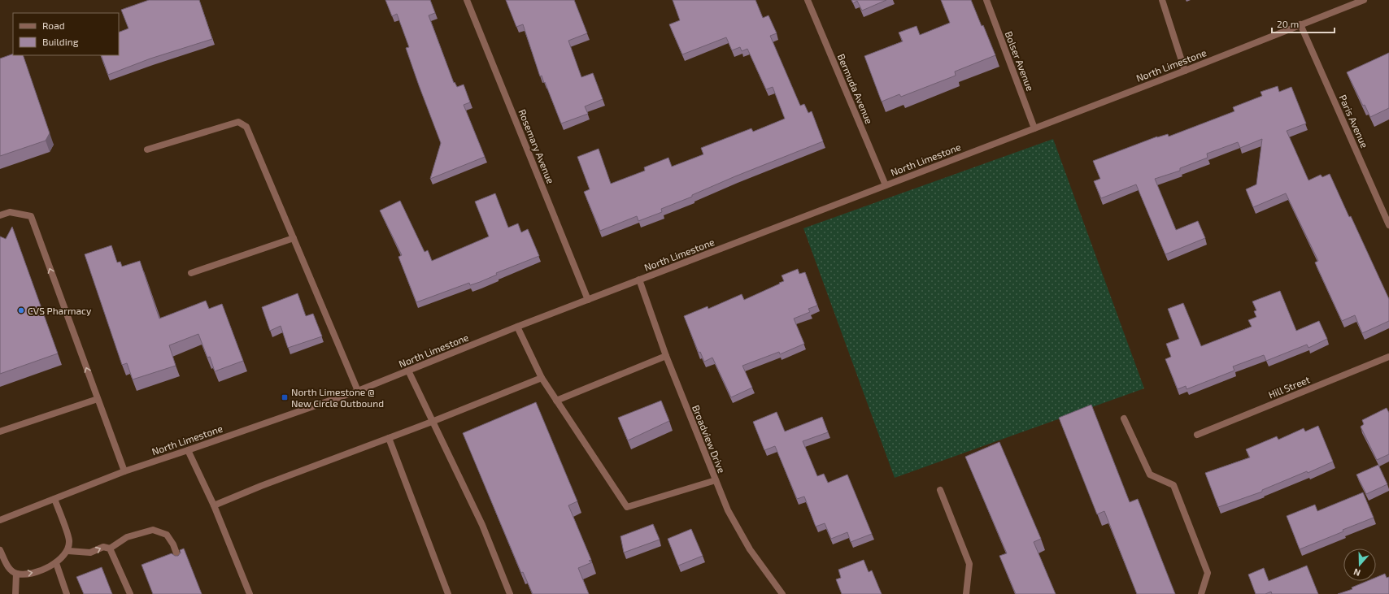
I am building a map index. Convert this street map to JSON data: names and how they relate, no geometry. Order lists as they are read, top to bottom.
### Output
{
  "streets": {
    "street": [
      "Bolser Avenue",
      "North Limestone",
      "Bermuda Avenue",
      "Paris Avenue",
      "Rosemary Avenue",
      "Hill Street",
      "Broadview Drive"
    ]
  },
  "crossings": [
    ["Bolser Avenue", "North Limestone"],
    ["North Limestone", "Bermuda Avenue"],
    ["North Limestone", "Paris Avenue"],
    ["North Limestone", "Rosemary Avenue"],
    ["North Limestone", "Broadview Drive"]
  ],
  "places": {
    "other": ["CVS Pharmacy"],
    "transit": ["North Limestone @ New Circle Outbound"]
  },
  "legend": ["Road", "Building"],
  "scale_bar": "20 m",
  "north": "bottom"
}
